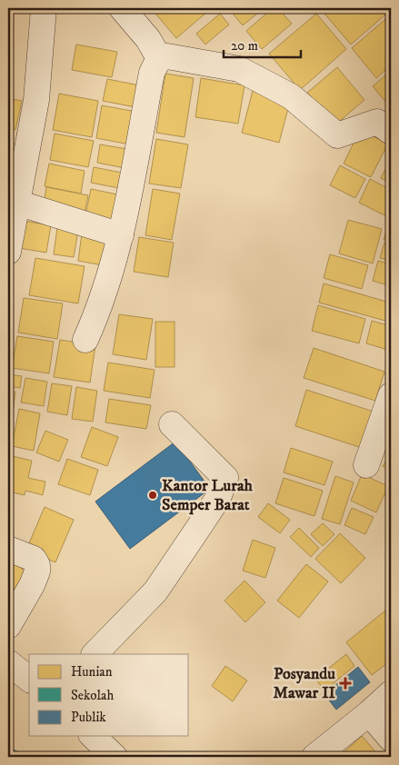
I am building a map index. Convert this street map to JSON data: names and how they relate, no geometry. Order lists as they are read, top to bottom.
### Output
{
  "places": {
    "other": ["Kantor Lurah Semper Barat"],
    "health": ["Posyandu Mawar II"]
  },
  "legend": ["Hunian", "Sekolah", "Publik"],
  "scale_bar": "20 m"
}
